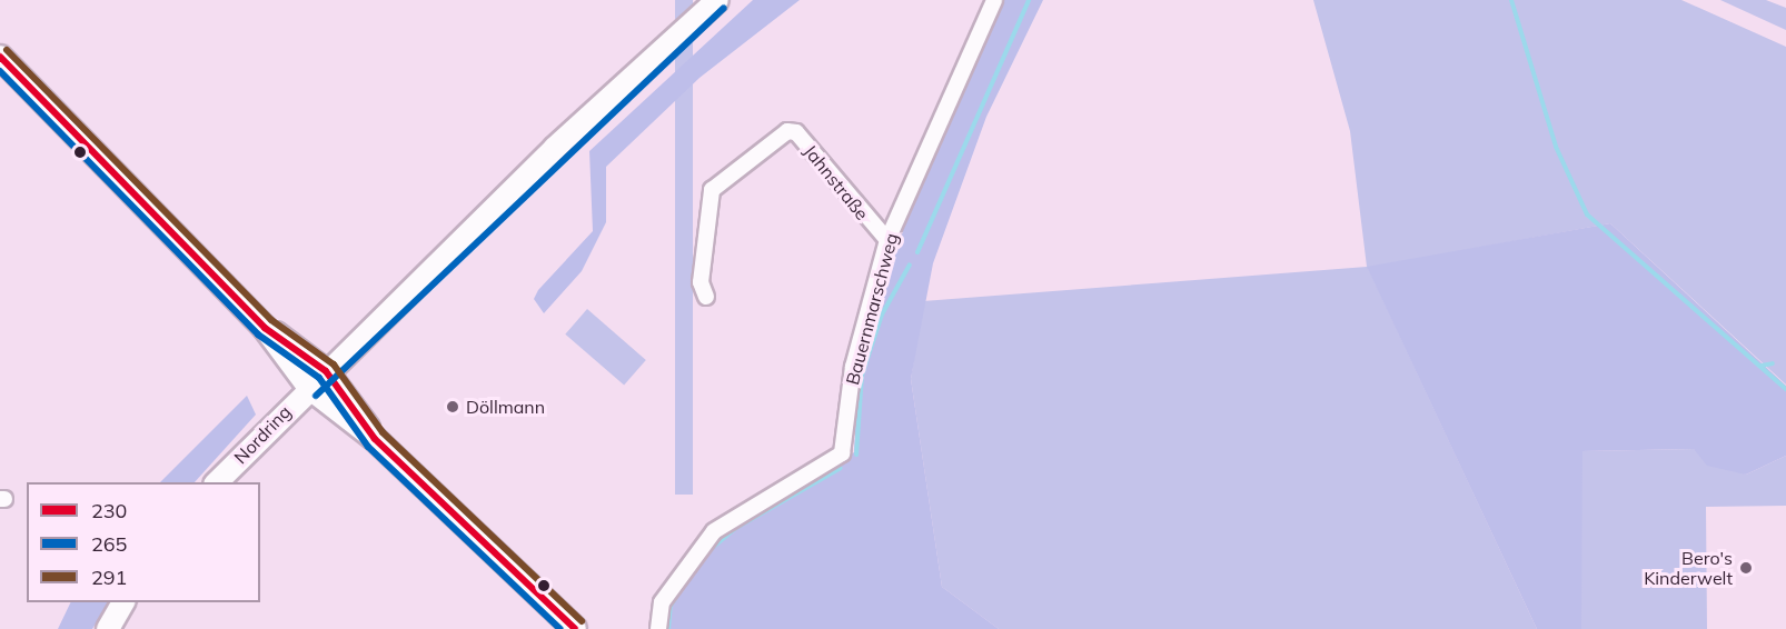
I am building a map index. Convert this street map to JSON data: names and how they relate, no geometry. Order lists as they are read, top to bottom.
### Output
{
  "streets": {
    "street": ["Jahnstraße", "Bauernmarschweg", "Nordring"]
  },
  "crossings": [
    ["Jahnstraße", "Bauernmarschweg"]
  ],
  "places": ["Döllmann", "Bero's Kinderwelt"],
  "lines": ["transit line 265", "transit line 291", "transit line 230"],
  "legend": ["230", "265", "291"]
}
